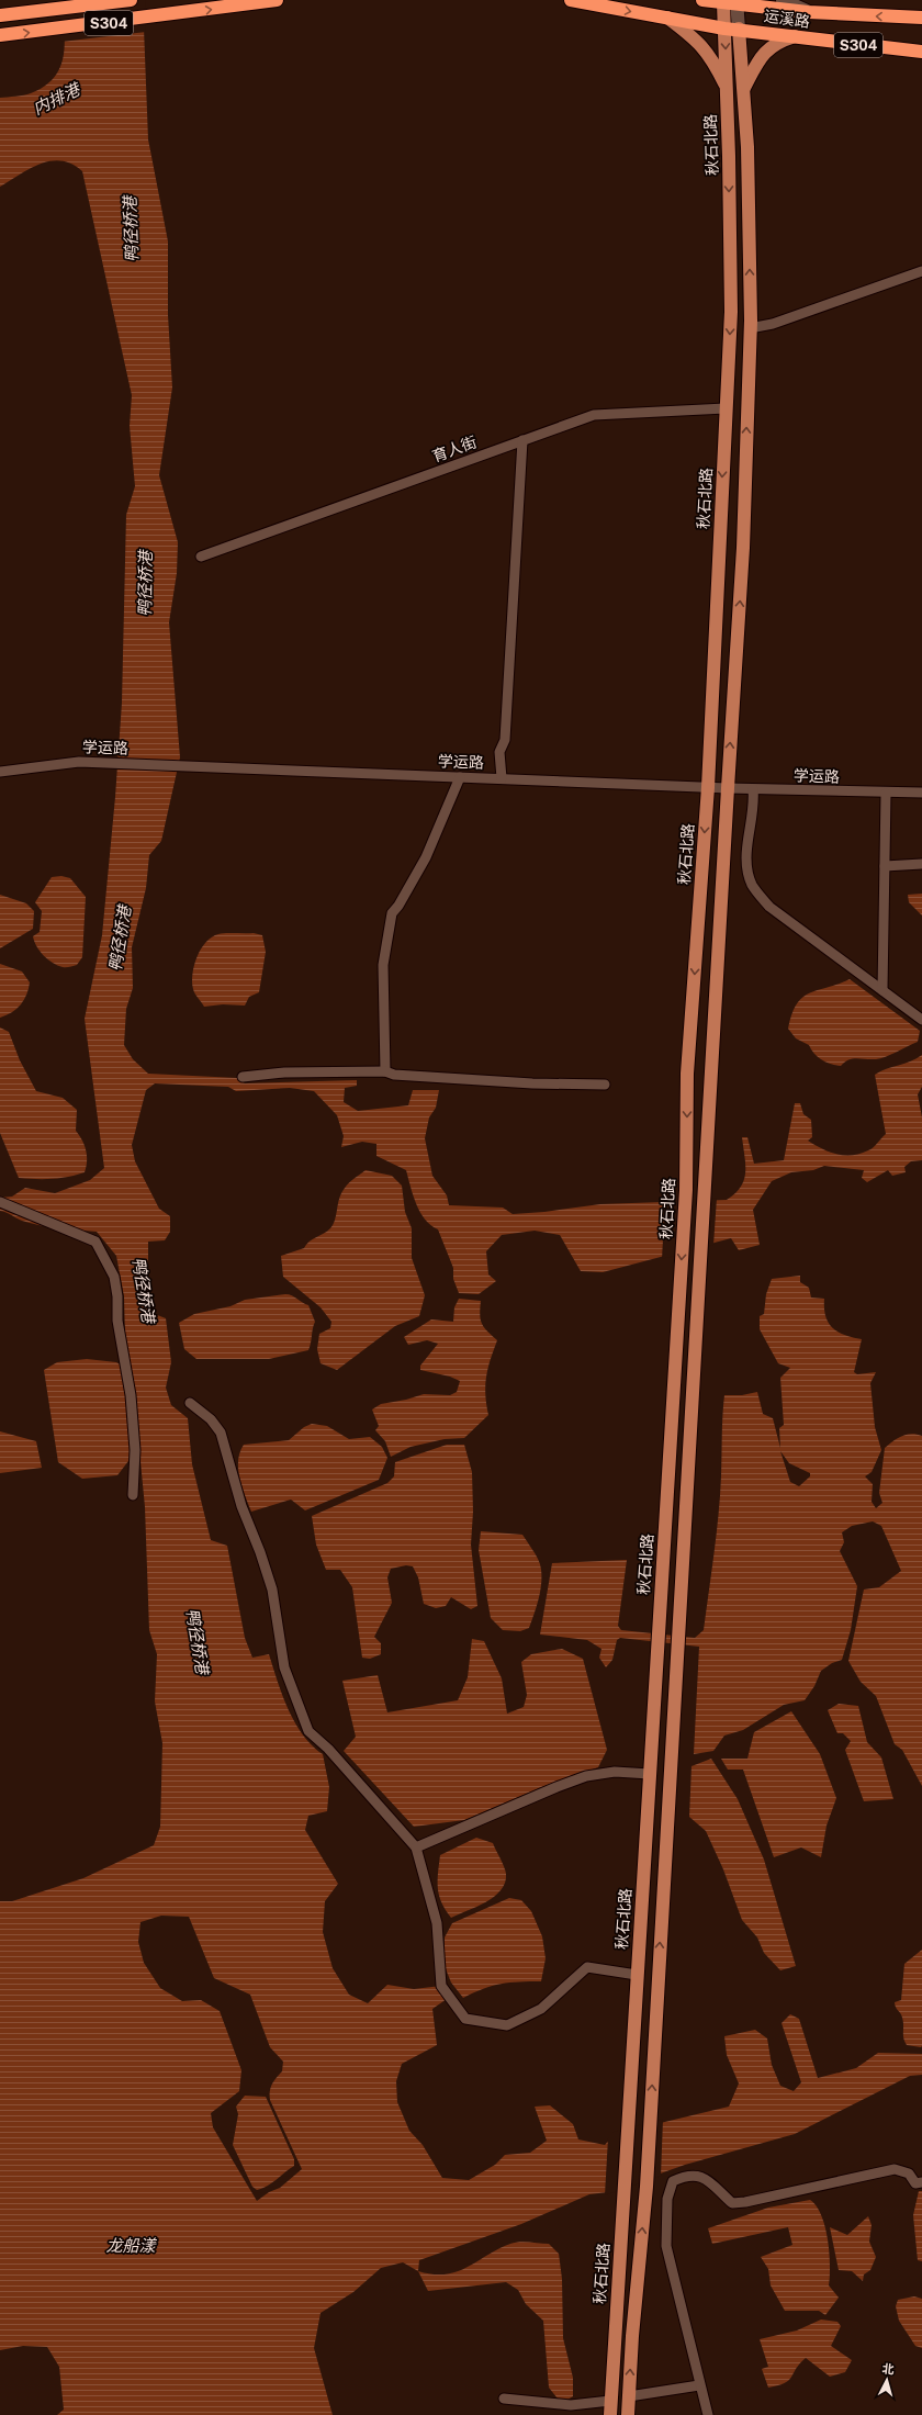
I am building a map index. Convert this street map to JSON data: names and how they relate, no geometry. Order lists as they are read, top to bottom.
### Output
{
  "streets": {
    "highway": ["运溪路", "S304"],
    "main road": ["秋石北路"],
    "street": ["育人街", "学运路"]
  },
  "crossings": [
    ["运溪路", "秋石北路"],
    ["秋石北路", "育人街"],
    ["秋石北路", "学运路"]
  ],
  "water": ["内排港", "鸭径桥港", "龙船漾"],
  "north": "top"
}
